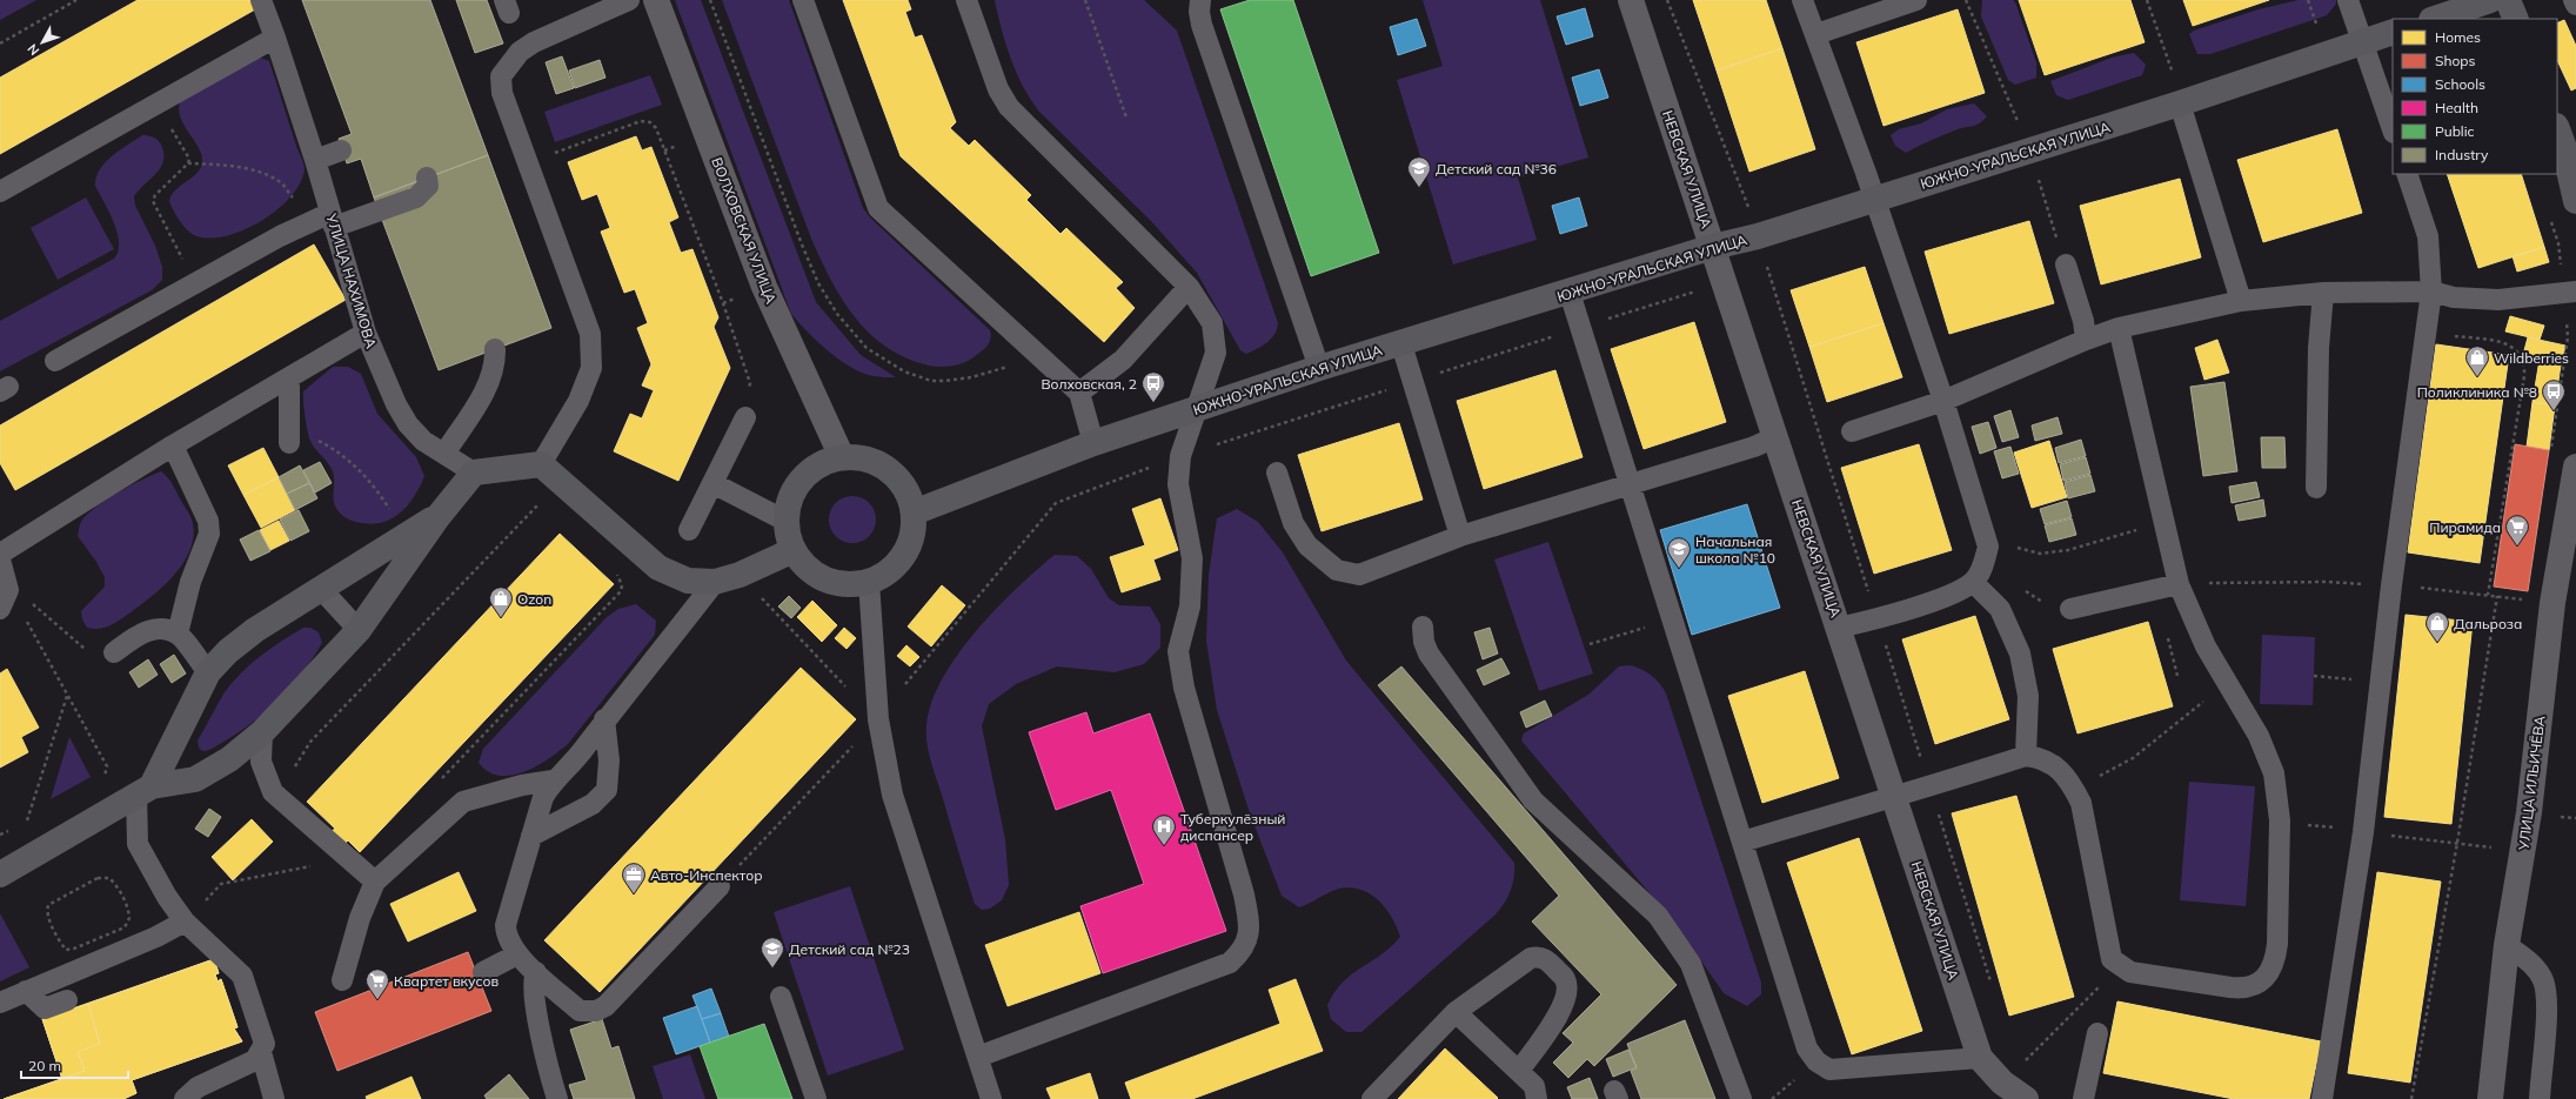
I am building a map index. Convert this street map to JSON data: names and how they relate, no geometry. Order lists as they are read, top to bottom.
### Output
{
  "streets": {
    "main road": ["ЮЖНО-УРАЛЬСКАЯ УЛИЦА"],
    "street": ["НЕВСКАЯ УЛИЦА", "ВОЛХОВСКАЯ УЛИЦА", "УЛИЦА ИЛЬИЧЁВА"],
    "lane": ["УЛИЦА НАХИМОВА"]
  },
  "crossings": [
    ["ЮЖНО-УРАЛЬСКАЯ УЛИЦА", "НЕВСКАЯ УЛИЦА"],
    ["ЮЖНО-УРАЛЬСКАЯ УЛИЦА", "ВОЛХОВСКАЯ УЛИЦА"]
  ],
  "places": {
    "school or university": ["Детский сад №36", "Начальная школа №10", "Детский сад №23"],
    "shop": ["Wildberries", "Ozon", "Дальроза"],
    "bus stop": ["Волховская, 2", "Поликлиника №8"],
    "supermarket": ["Пирамида", "Квартет вкусов"],
    "hospital": ["Туберкулёзный диспансер"],
    "office": ["Авто-Инспектор"]
  },
  "legend": [
    "Homes",
    "Shops",
    "Schools",
    "Health",
    "Public",
    "Industry"
  ],
  "scale_bar": "20 m",
  "north": "bottom left"
}
